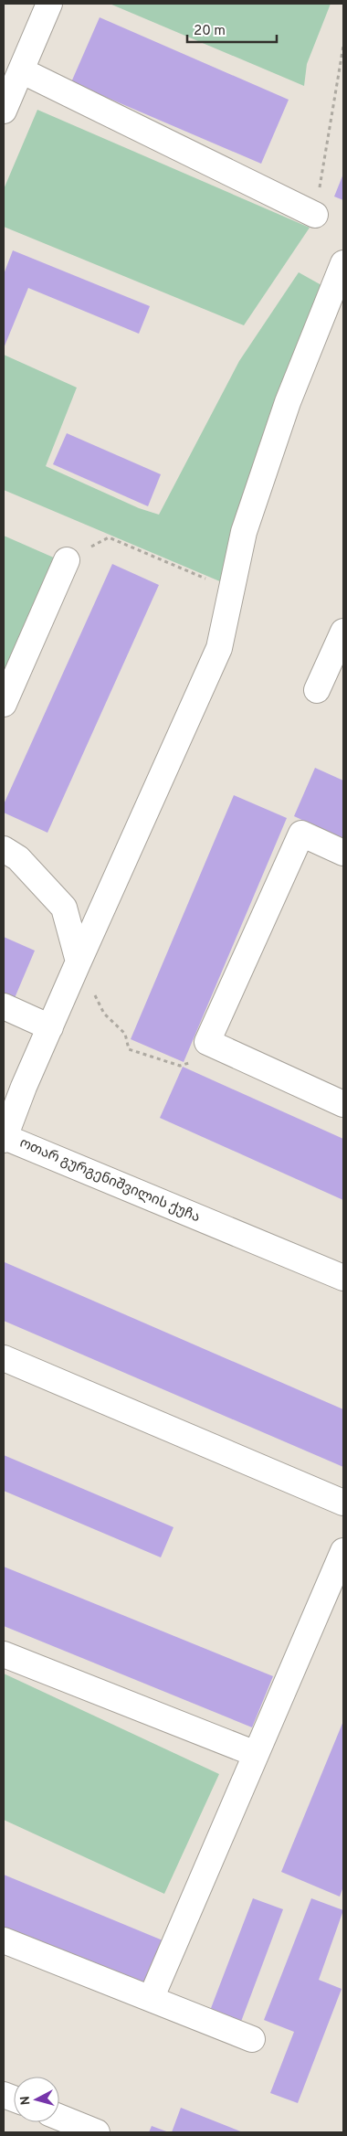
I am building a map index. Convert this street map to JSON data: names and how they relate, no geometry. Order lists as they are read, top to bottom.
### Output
{
  "streets": {
    "street": ["ოთარ გურგენიშვილის ქუჩა"]
  },
  "scale_bar": "20 m",
  "north": "left"
}
